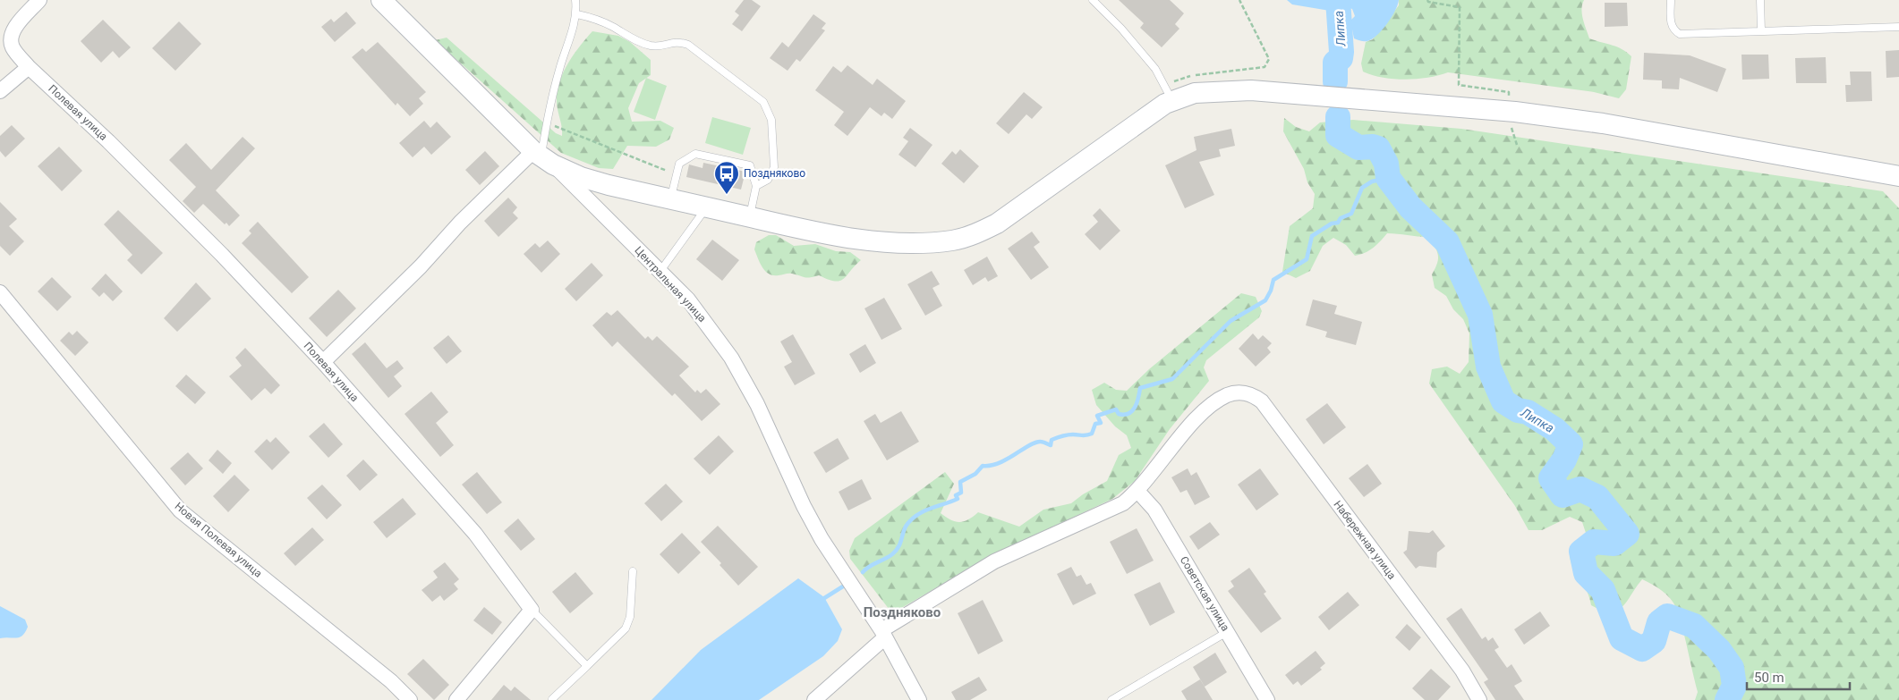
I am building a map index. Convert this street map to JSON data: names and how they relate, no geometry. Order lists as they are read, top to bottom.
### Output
{
  "streets": {
    "street": [
      "Полевая улица",
      "Центральная улица",
      "Новая Полевая улица",
      "Набережная улица",
      "Советская улица"
    ]
  },
  "crossings": [
    ["Набережная улица", "Советская улица"]
  ],
  "districts": ["Поздняково"],
  "water": ["Липка"],
  "places": {
    "bus stop": ["Поздняково"]
  },
  "scale_bar": "50 m"
}
